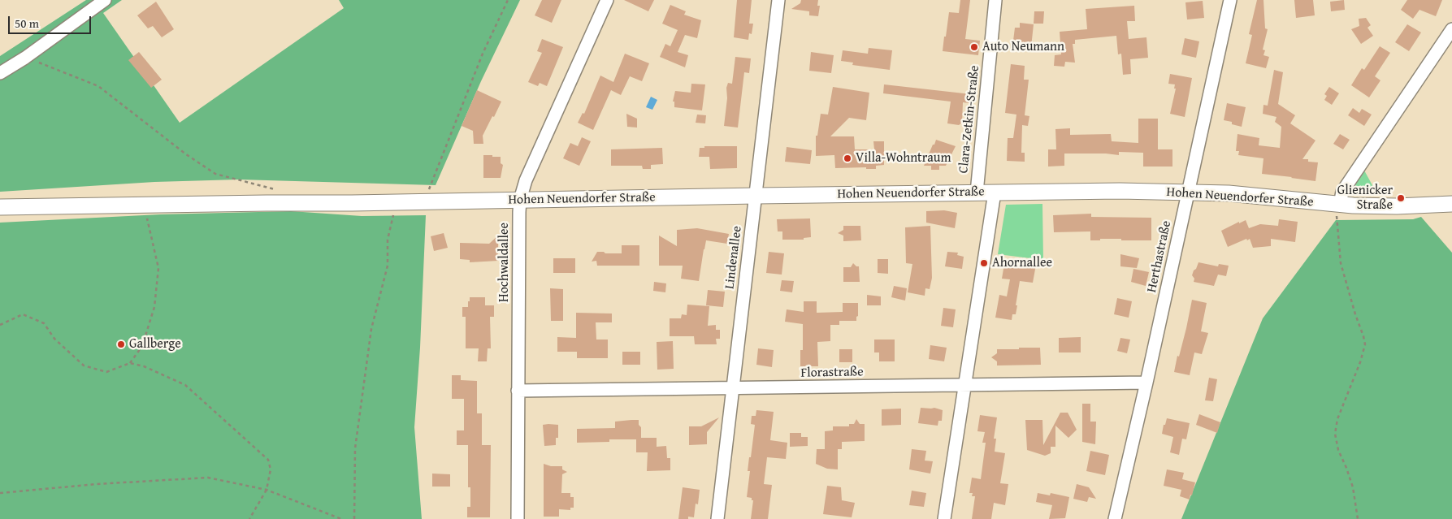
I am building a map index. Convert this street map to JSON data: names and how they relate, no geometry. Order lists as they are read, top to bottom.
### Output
{
  "streets": {
    "main road": ["Hohen Neuendorfer Straße"],
    "street": [
      "Clara-Zetkin-Straße",
      "Herthastraße",
      "Lindenallee",
      "Hochwaldallee",
      "Florastraße"
    ]
  },
  "crossings": [
    ["Clara-Zetkin-Straße", "Hohen Neuendorfer Straße"],
    ["Hohen Neuendorfer Straße", "Herthastraße"],
    ["Hohen Neuendorfer Straße", "Lindenallee"],
    ["Hohen Neuendorfer Straße", "Hochwaldallee"],
    ["Herthastraße", "Florastraße"],
    ["Lindenallee", "Florastraße"],
    ["Hochwaldallee", "Florastraße"]
  ],
  "places": [
    "Auto Neumann",
    "Villa-Wohntraum",
    "Glienicker Straße",
    "Ahornallee",
    "Gallberge"
  ],
  "scale_bar": "50 m"
}
